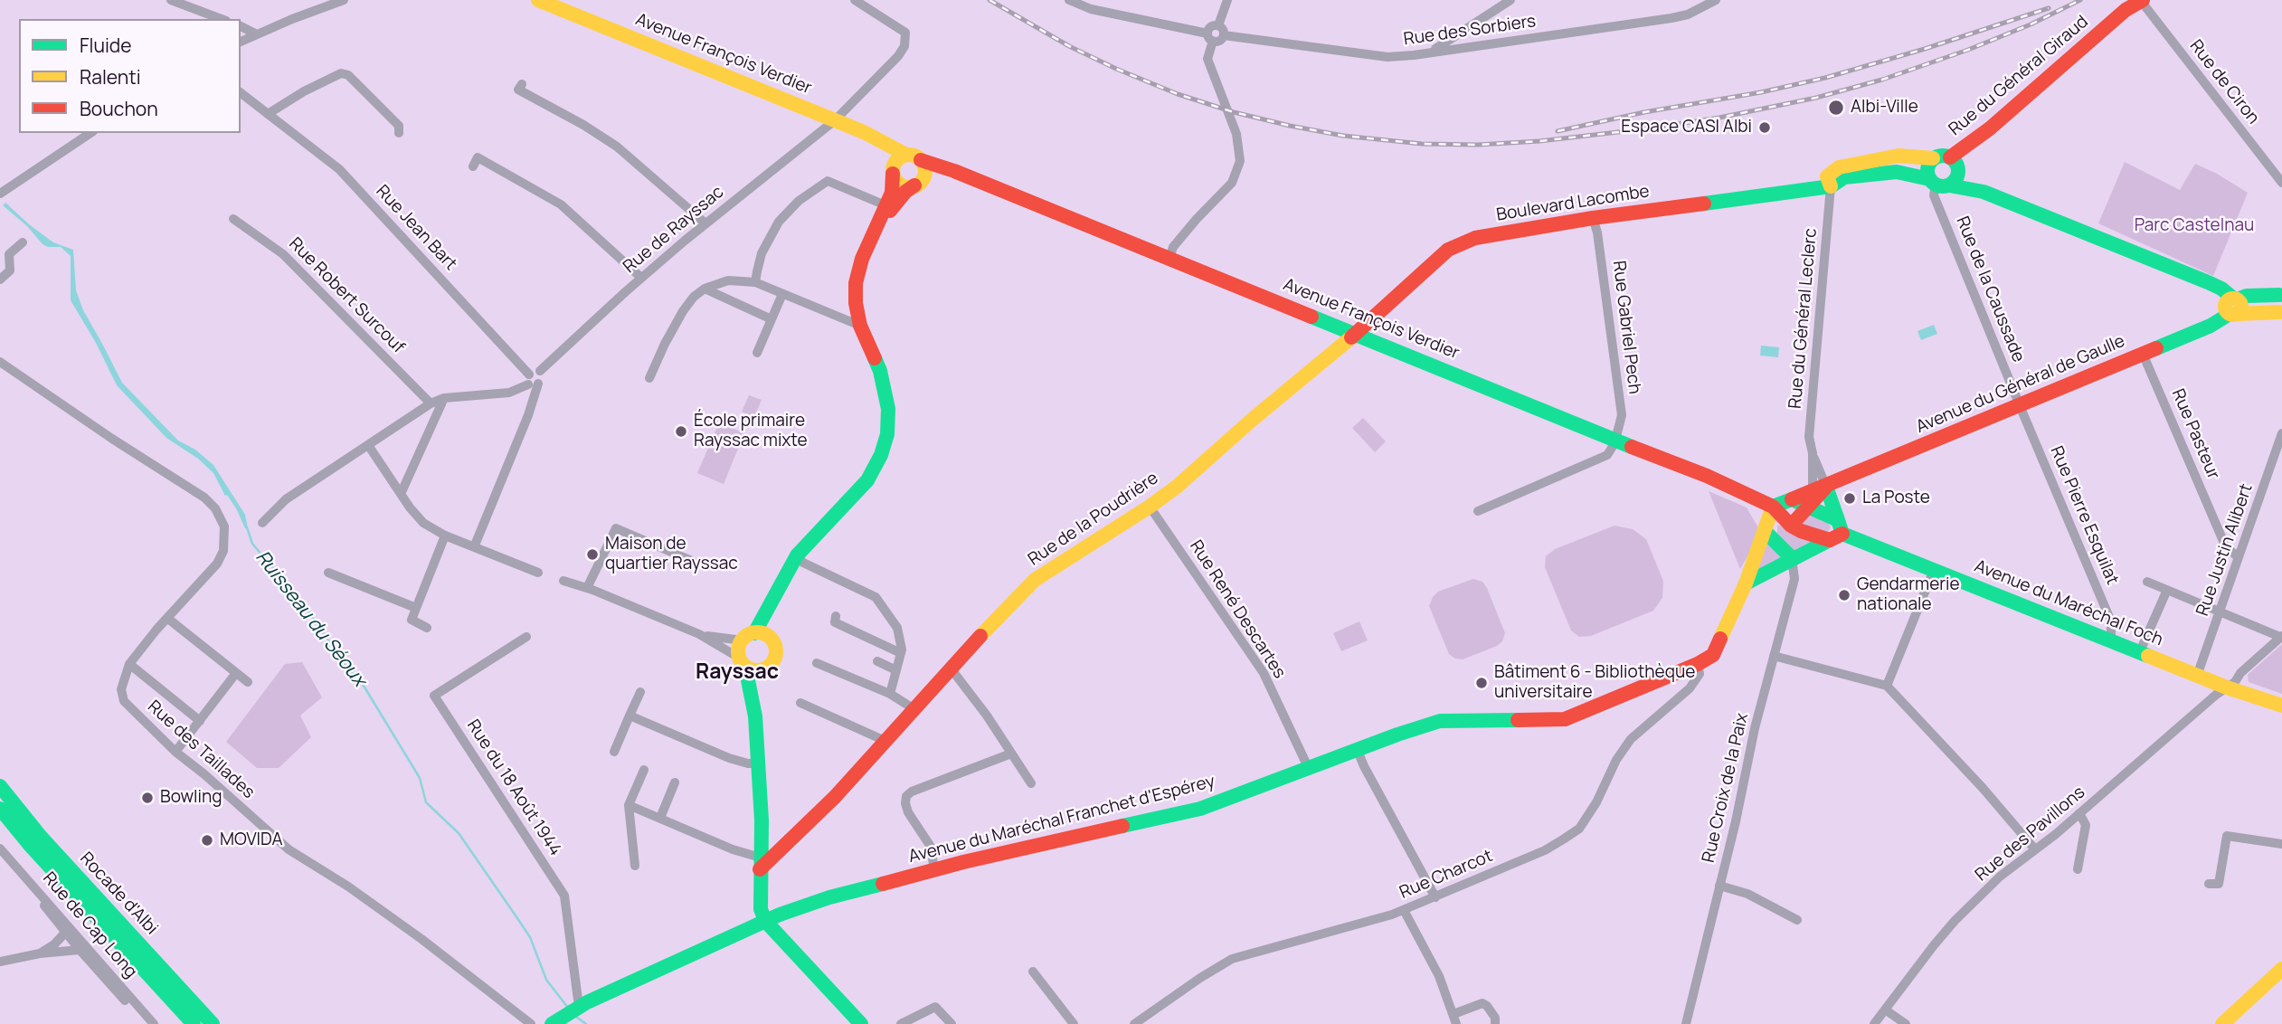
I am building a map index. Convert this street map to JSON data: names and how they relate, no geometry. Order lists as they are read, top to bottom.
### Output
{
  "streets": {
    "main road": [
      "Avenue François Verdier",
      "Rue du Général Giraud",
      "Boulevard Lacombe",
      "Avenue du Général de Gaulle",
      "Rue de la Poudrière",
      "Avenue du Maréchal Foch",
      "Avenue du Maréchal Franchet d'Espérey",
      "Rocade d'Albi"
    ],
    "street": [
      "Rue des Sorbiers",
      "Rue de Ciron",
      "Rue Jean Bart",
      "Rue de Rayssac",
      "Rue de la Caussade",
      "Rue Robert Surcouf",
      "Rue du Général Leclerc",
      "Rue Gabriel Pech",
      "Rue Pasteur",
      "Rue Pierre Esquilat",
      "Rue Justin Alibert",
      "Rue René Descartes",
      "Rue des Taillades",
      "Rue du 18 Août 1944",
      "Rue Croix de la Paix",
      "Rue des Pavillons",
      "Rue Charcot",
      "Rue de Cap Long"
    ]
  },
  "crossings": [
    ["Avenue François Verdier", "Boulevard Lacombe"],
    ["Avenue François Verdier", "Rue de Rayssac"],
    ["Avenue François Verdier", "Rue Gabriel Pech"],
    ["Avenue François Verdier", "Avenue du Général de Gaulle"],
    ["Avenue François Verdier", "Rue de la Poudrière"],
    ["Avenue François Verdier", "Avenue du Maréchal Franchet d'Espérey"],
    ["Rue du Général Giraud", "Rue de Ciron"],
    ["Rue du Général Giraud", "Boulevard Lacombe"],
    ["Rue du Général Giraud", "Rue de la Caussade"],
    ["Boulevard Lacombe", "Rue de la Caussade"],
    ["Boulevard Lacombe", "Rue du Général Leclerc"],
    ["Boulevard Lacombe", "Rue Gabriel Pech"],
    ["Boulevard Lacombe", "Rue de la Poudrière"],
    ["Rue Jean Bart", "Rue de Rayssac"],
    ["Rue de la Caussade", "Avenue du Général de Gaulle"],
    ["Rue de la Caussade", "Rue Pierre Esquilat"],
    ["Avenue du Général de Gaulle", "Rue Pasteur"],
    ["Avenue du Général de Gaulle", "Rue Pierre Esquilat"],
    ["Avenue du Général de Gaulle", "Avenue du Maréchal Franchet d'Espérey"],
    ["Rue Pasteur", "Rue Justin Alibert"],
    ["Rue Pierre Esquilat", "Avenue du Maréchal Foch"],
    ["Rue de la Poudrière", "Rue René Descartes"],
    ["Rue Justin Alibert", "Avenue du Maréchal Foch"],
    ["Avenue du Maréchal Foch", "Rue des Pavillons"],
    ["Rue René Descartes", "Avenue du Maréchal Franchet d'Espérey"],
    ["Rue du 18 Août 1944", "Avenue du Maréchal Franchet d'Espérey"],
    ["Avenue du Maréchal Franchet d'Espérey", "Rue Charcot"]
  ],
  "districts": ["Rayssac"],
  "water": ["Ruisseau du Séoux"],
  "parks": ["Parc Castelnau"],
  "places": [
    "Albi-Ville",
    "Espace CASI Albi",
    "École primaire Rayssac mixte",
    "La Poste",
    "Maison de quartier Rayssac",
    "Gendarmerie nationale",
    "Bâtiment 6 - Bibliothèque universitaire",
    "Bowling",
    "MOVIDA"
  ],
  "legend": ["Fluide", "Ralenti", "Bouchon"]
}
